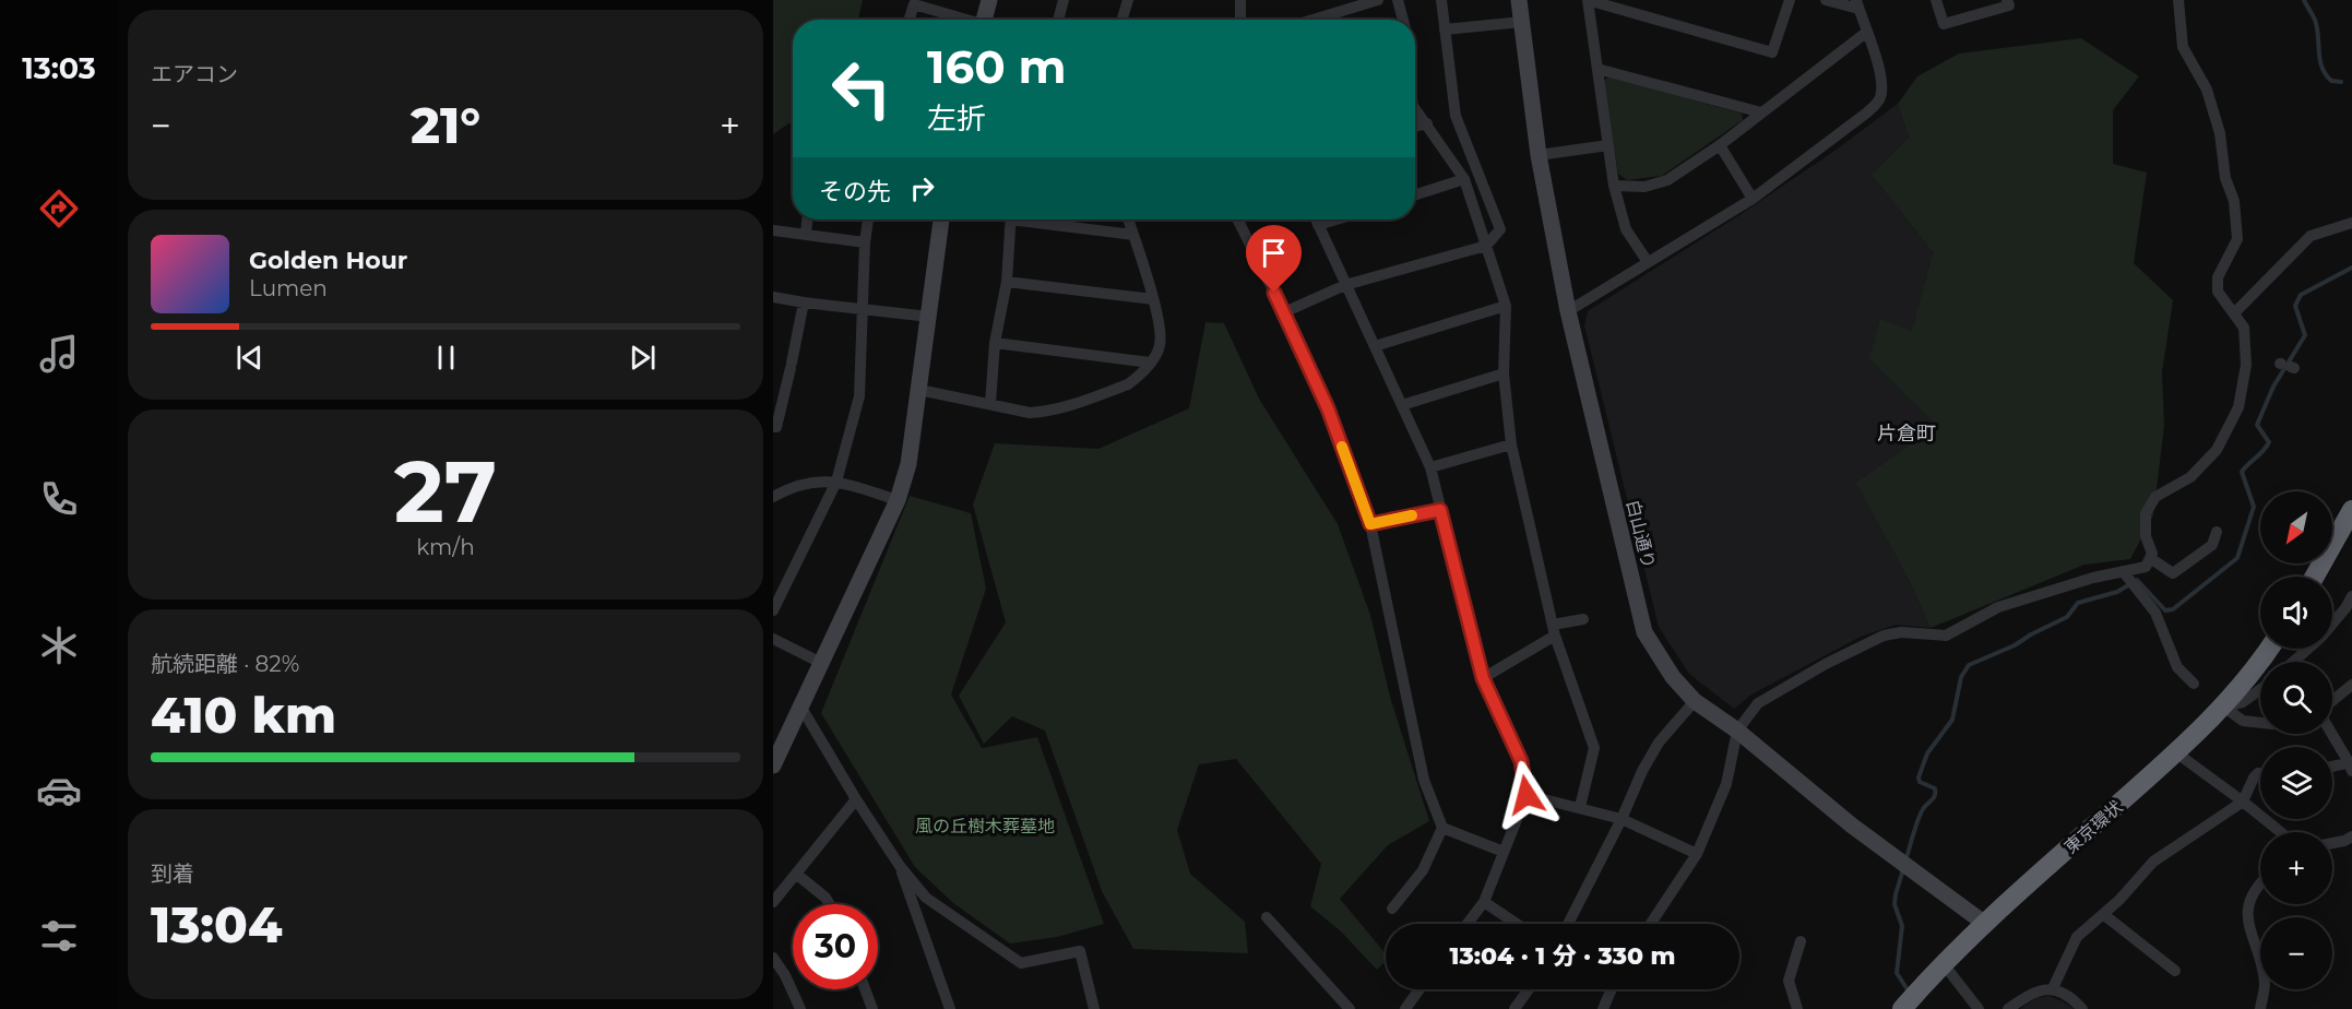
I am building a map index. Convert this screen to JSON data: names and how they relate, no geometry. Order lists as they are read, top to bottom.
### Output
{
  "streets": {
    "highway": ["東京環状"],
    "street": ["白山通り"]
  },
  "crossings": [
    ["白山通り", "東京環状"]
  ],
  "districts": ["片倉町"],
  "parks": ["風の丘樹木葬墓地"],
  "north": "bottom left",
  "page": {
    "tabs": "13:03",
    "tile": [
      "エアコン",
      ["27", "km/h"],
      ["航続距離 · 82%", "410 km"],
      ["到着", "13:04"]
    ],
    "turn": ["160 m", "左折"],
    "heat": ["−", "21°", "+"],
    "then": "その先",
    "song": ["Golden Hour", "Lumen"],
    "map_buttons": ["+", "−"],
    "limit": "30",
    "trip": "13:04 · 1 分 · 330 m"
  }
}
